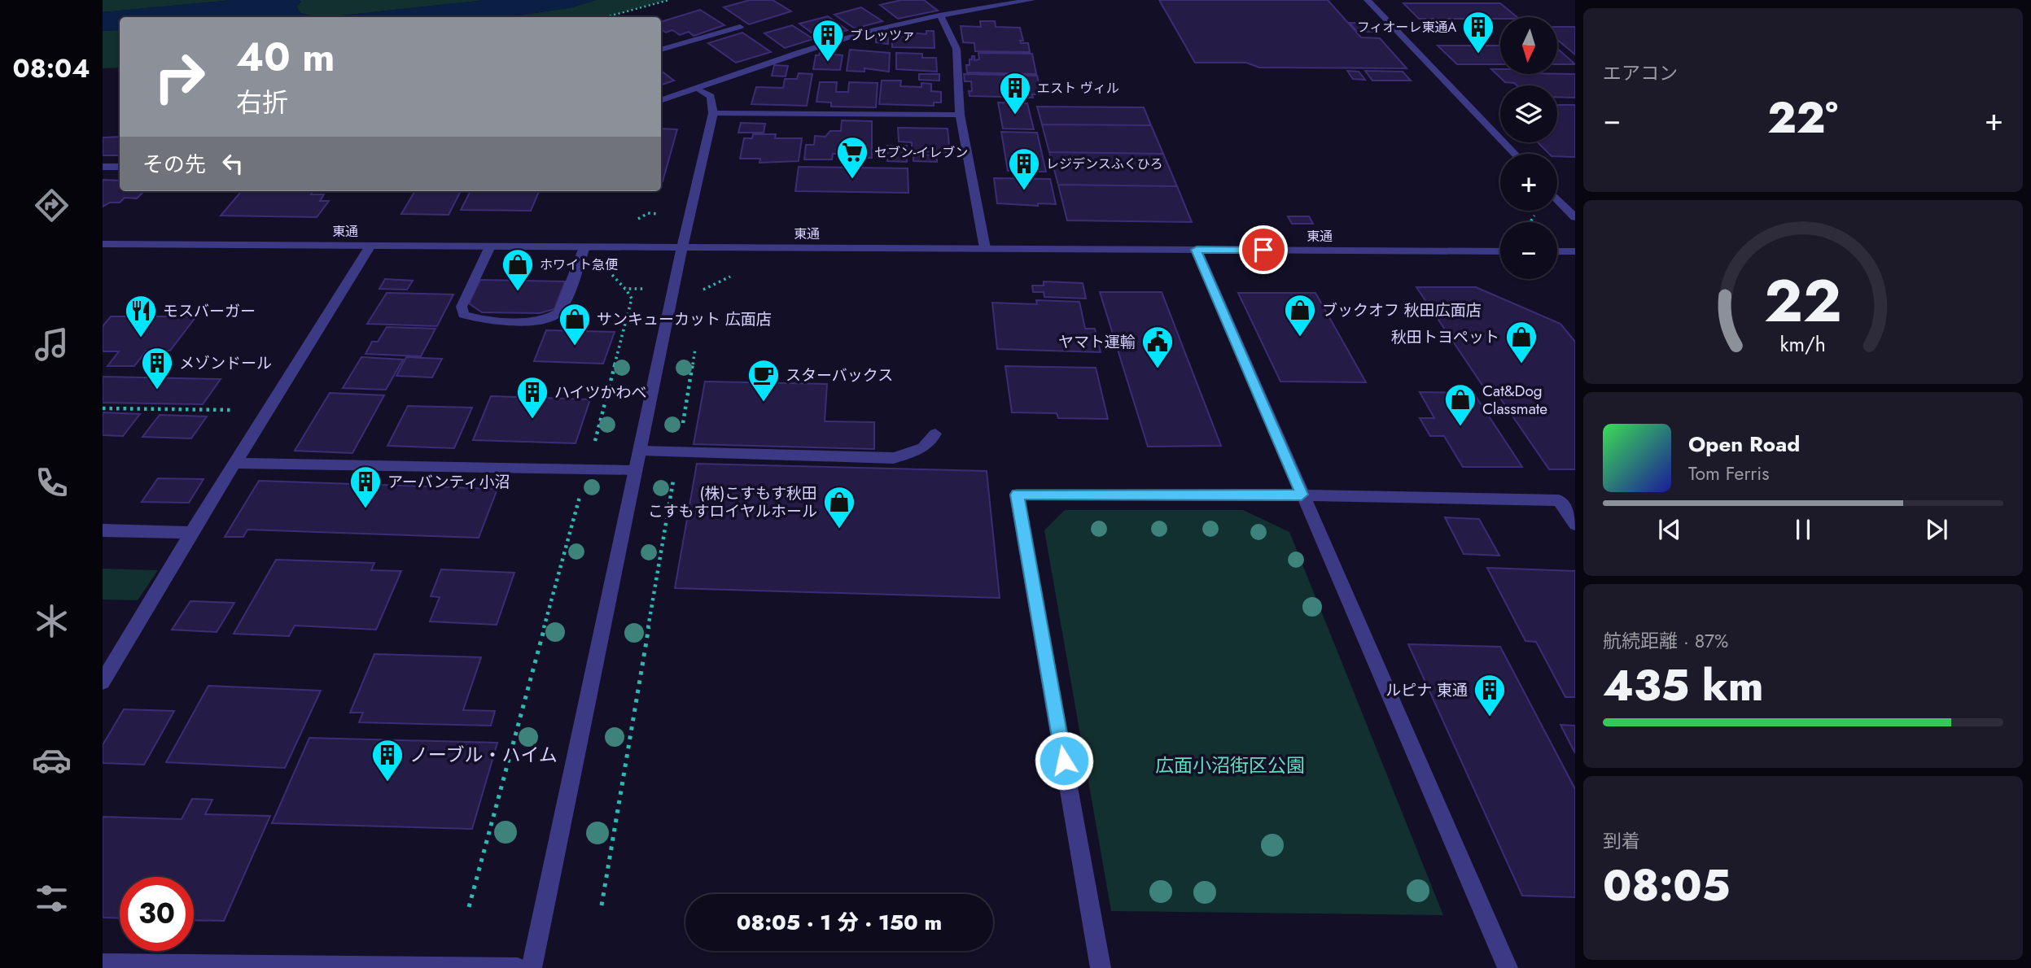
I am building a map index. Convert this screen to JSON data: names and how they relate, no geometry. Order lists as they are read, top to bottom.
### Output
{
  "streets": {
    "street": ["東通"]
  },
  "parks": ["広面小沼街区公園"],
  "places": {
    "building": [
      "フィオーレ東通A",
      "ブレッツァ",
      "エスト ヴィル",
      "レジデンスふくひろ",
      "メゾンドール",
      "ハイツかわべ",
      "アーバンティ小沼",
      "ルピナ 東通",
      "ノーブル・ハイム"
    ],
    "supermarket": ["セブン-イレブン"],
    "shop": [
      "ホワイト急便",
      "ブックオフ 秋田広面店",
      "サンキューカット 広面店",
      "秋田トヨペット",
      "Cat&Dog Classmate",
      "(株)こすもす秋田 こすもすロイヤルホール"
    ],
    "restaurant": ["モスバーガー"],
    "public building": ["ヤマト運輸"],
    "cafe": ["スターバックス"]
  },
  "north": "bottom",
  "page": {
    "tabs": "08:04",
    "tile": [
      "エアコン",
      ["航続距離 · 87%", "435 km"],
      ["到着", "08:05"]
    ],
    "map_buttons": ["+", "−"],
    "turn": ["40 m", "右折"],
    "heat": ["−", "22°", "+"],
    "then": "その先",
    "song": ["Open Road", "Tom Ferris"],
    "limit": "30",
    "trip": "08:05 · 1 分 · 150 m",
    "gauge": ["22", "km/h"]
  }
}
